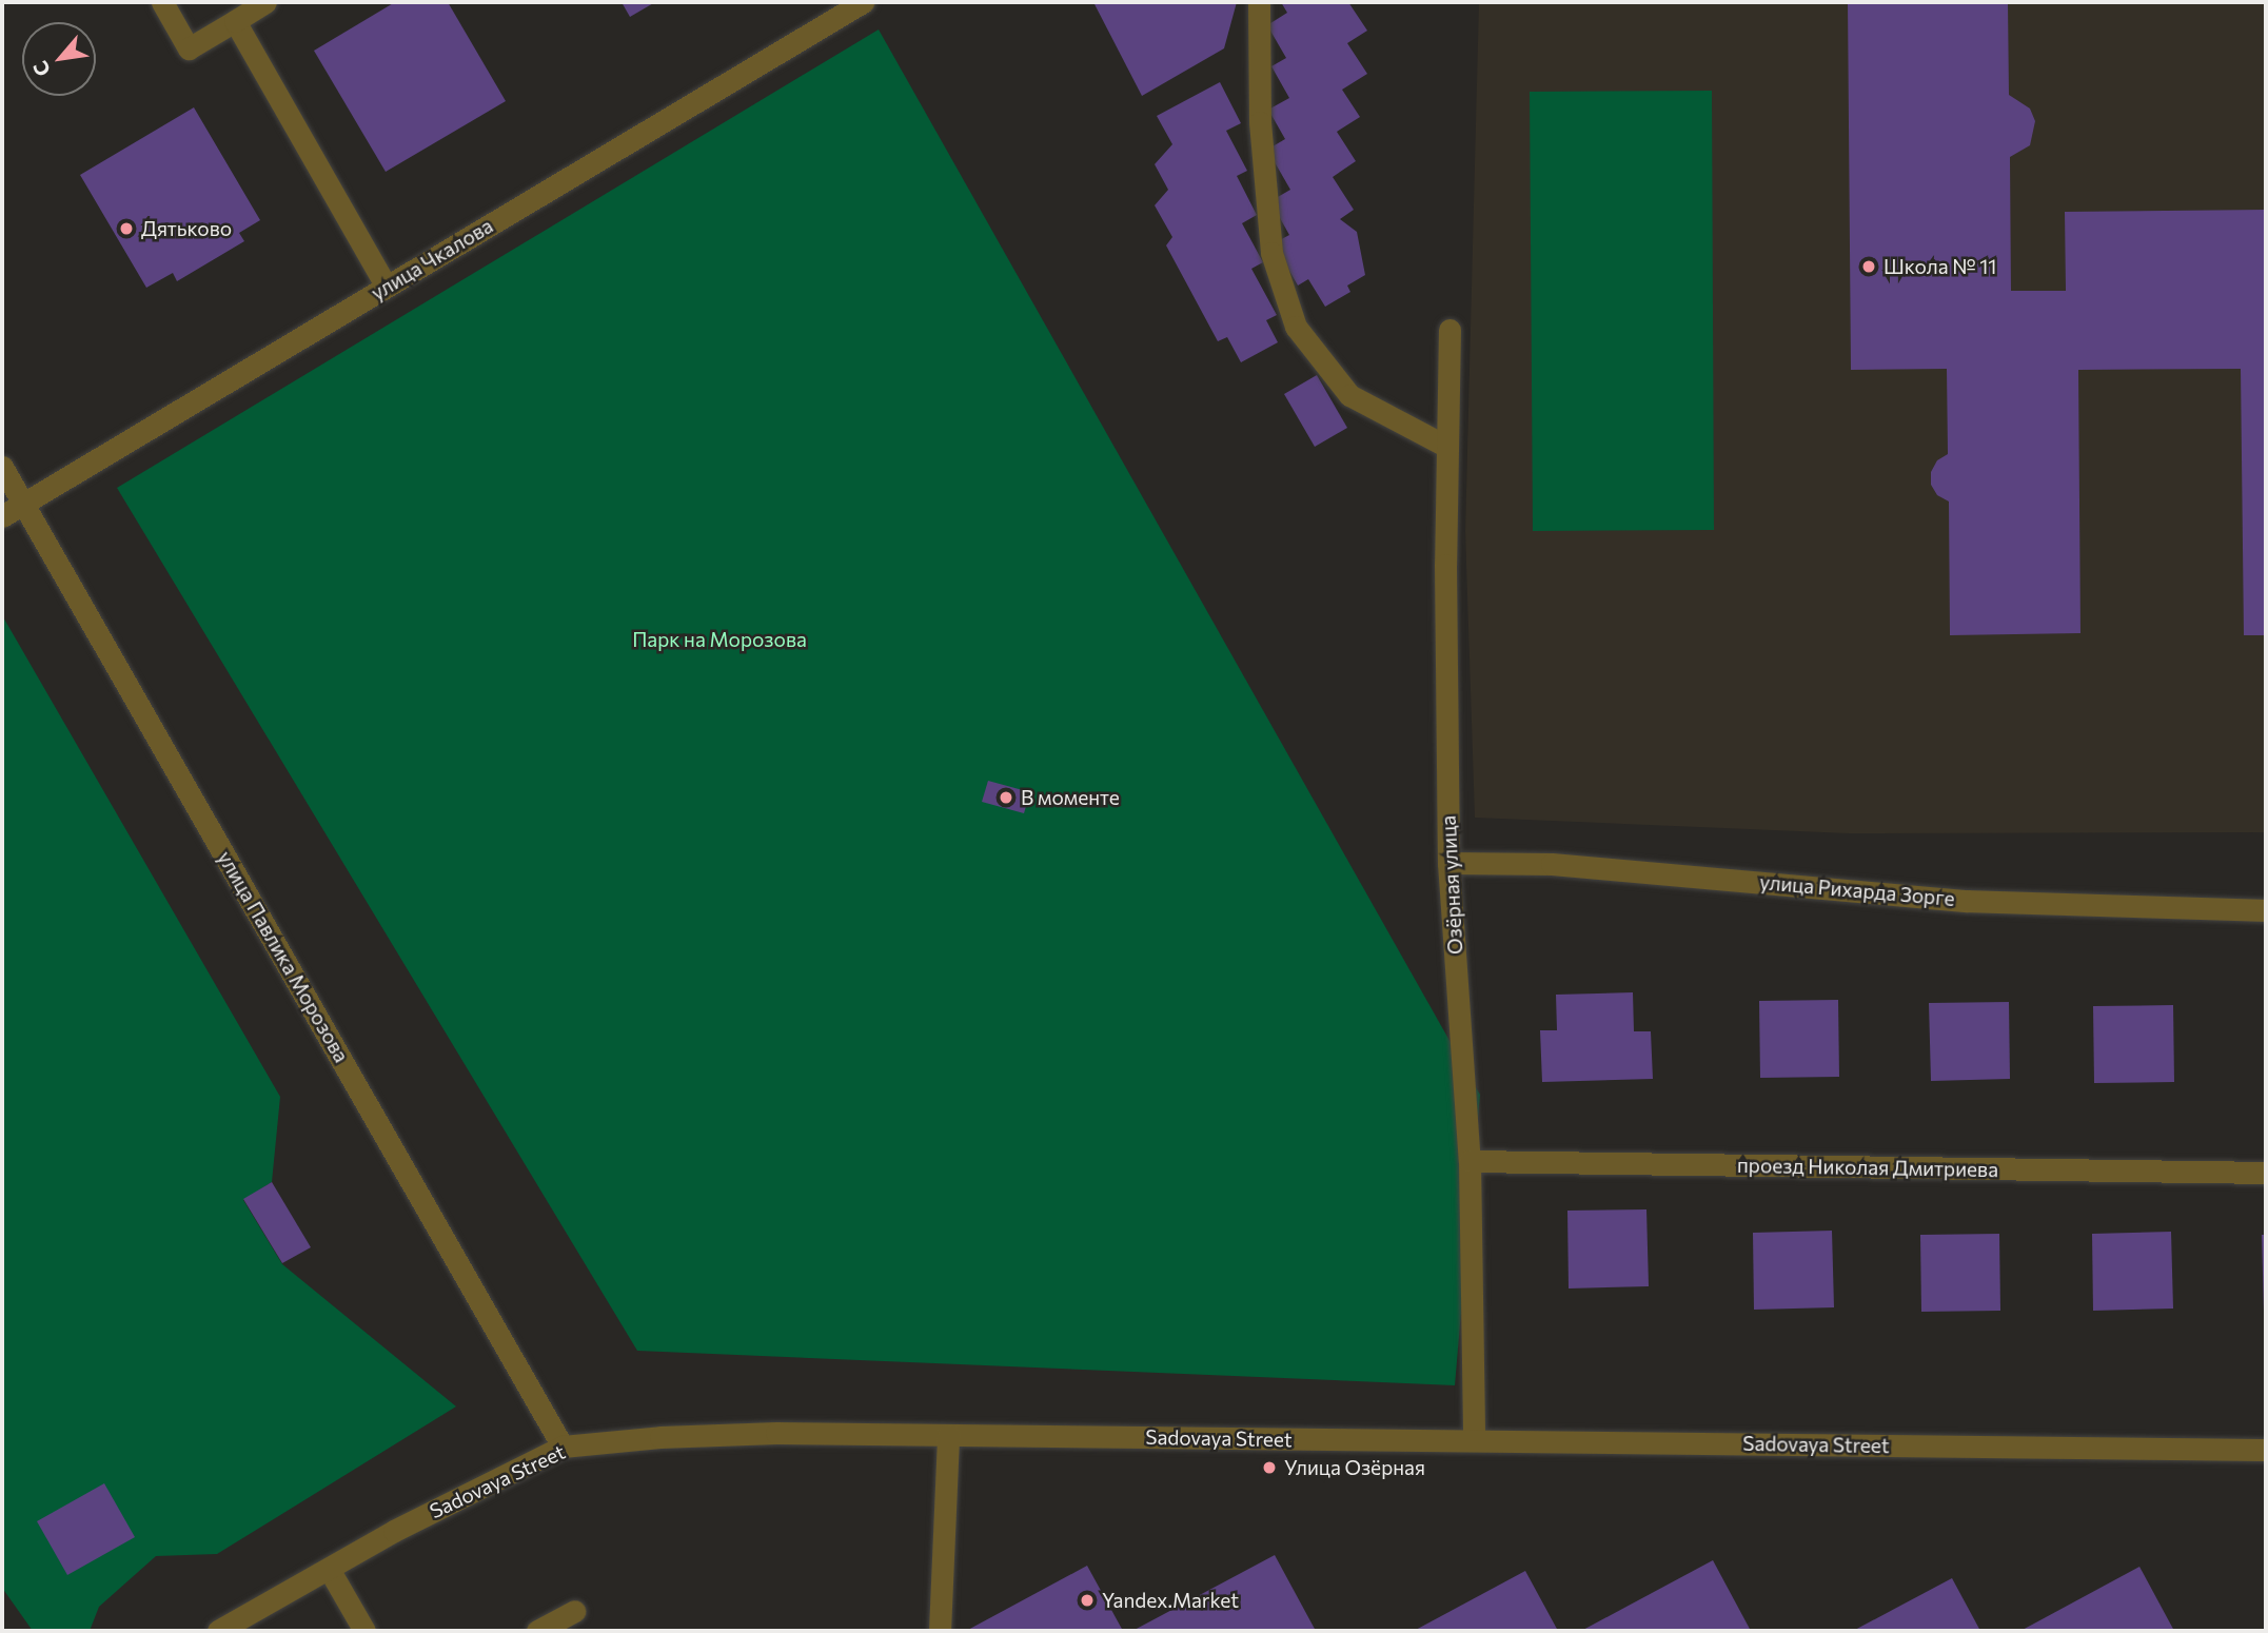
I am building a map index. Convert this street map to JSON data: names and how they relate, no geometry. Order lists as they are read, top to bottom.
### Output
{
  "streets": {
    "street": [
      "улица Чкалова",
      "Озёрная улица",
      "улица Рихарда Зорге",
      "улица Павлика Морозова",
      "проезд Николая Дмитриева",
      "Sadovaya Street"
    ]
  },
  "crossings": [
    ["улица Чкалова", "улица Павлика Морозова"],
    ["Озёрная улица", "улица Рихарда Зорге"],
    ["Озёрная улица", "проезд Николая Дмитриева"],
    ["Озёрная улица", "Sadovaya Street"],
    ["улица Павлика Морозова", "Sadovaya Street"]
  ],
  "parks": ["Парк на Морозова"],
  "places": [
    "Дятьково",
    "Школа № 11",
    "В моменте",
    "Улица Озёрная",
    "Yandex.Market"
  ],
  "north": "bottom left"
}
